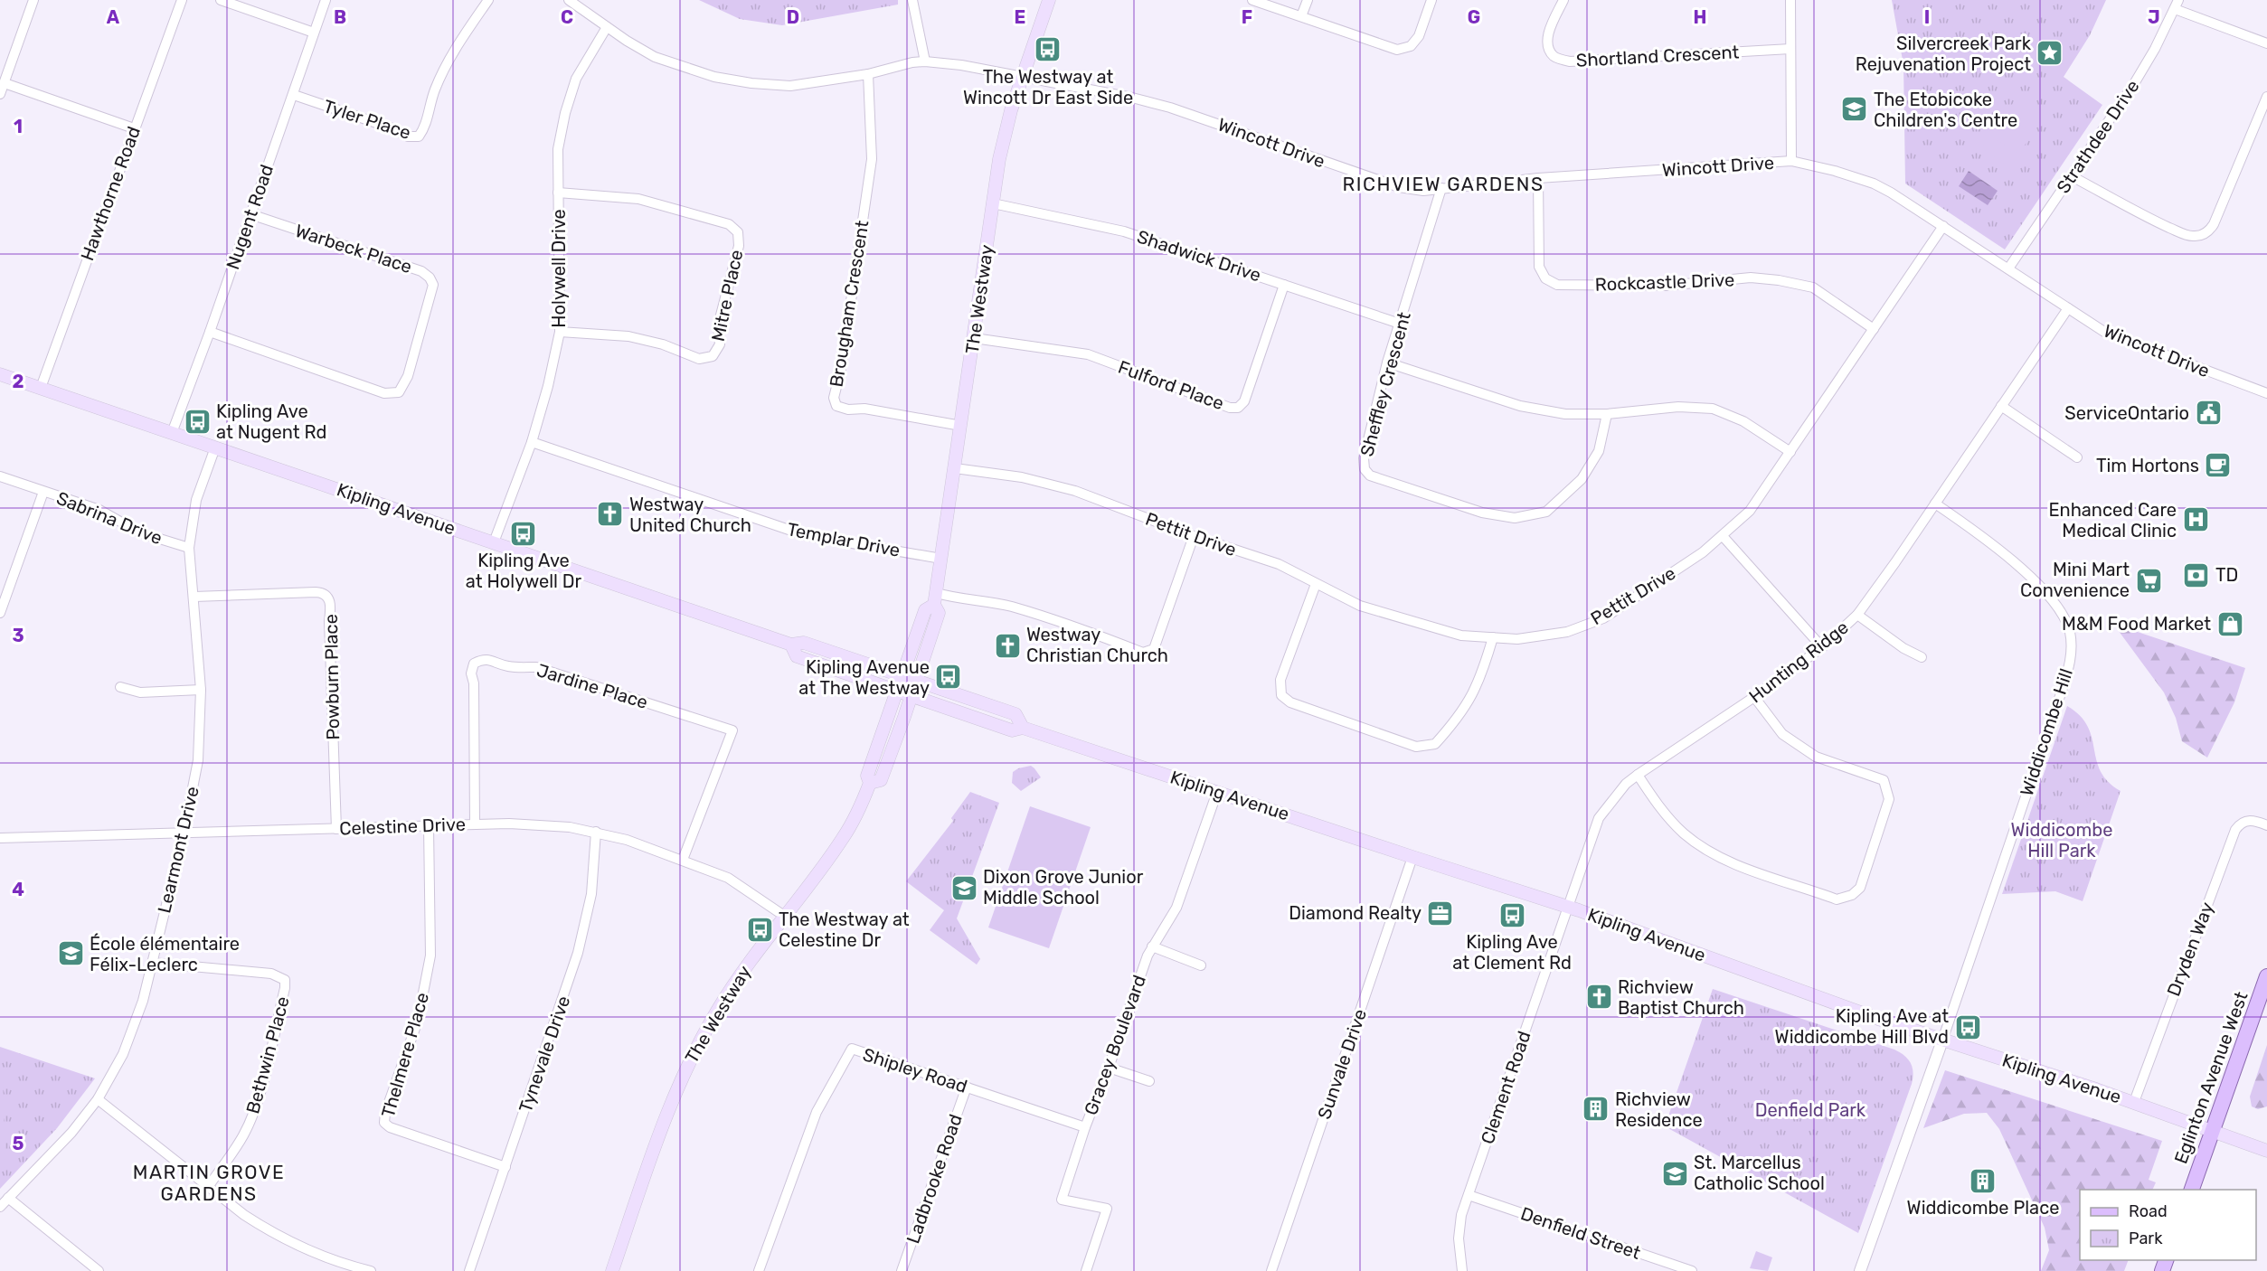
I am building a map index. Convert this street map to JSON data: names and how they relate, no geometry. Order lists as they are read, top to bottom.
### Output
{
  "streets": {
    "main road": ["The Westway", "Kipling Avenue", "Eglinton Avenue West"],
    "street": [
      "Shortland Crescent",
      "Tyler Place",
      "Strathdee Drive",
      "Wincott Drive",
      "Hawthorne Road",
      "Nugent Road",
      "Warbeck Place",
      "Shadwick Drive",
      "Holywell Drive",
      "Rockcastle Drive",
      "Mitre Place",
      "Brougham Crescent",
      "Sheffley Crescent",
      "Fulford Place",
      "Sabrina Drive",
      "Pettit Drive",
      "Templar Drive",
      "Hunting Ridge",
      "Powburn Place",
      "Jardine Place",
      "Widdicombe Hill",
      "Celestine Drive",
      "Learmont Drive",
      "Dryden Way",
      "Gracey Boulevard",
      "Tynevale Drive",
      "Bethwin Place",
      "Thelmere Place",
      "Sunvale Drive",
      "Shipley Road",
      "Clement Road",
      "Ladbrooke Road",
      "Denfield Street"
    ]
  },
  "crossings": [
    ["Tyler Place", "Nugent Road"],
    ["Strathdee Drive", "Wincott Drive"],
    ["Wincott Drive", "Holywell Drive"],
    ["Wincott Drive", "Rockcastle Drive"],
    ["Wincott Drive", "The Westway"],
    ["Wincott Drive", "Brougham Crescent"],
    ["Wincott Drive", "Sheffley Crescent"],
    ["Wincott Drive", "Pettit Drive"],
    ["Wincott Drive", "Hunting Ridge"],
    ["Hawthorne Road", "Kipling Avenue"],
    ["Nugent Road", "Warbeck Place"],
    ["Nugent Road", "Kipling Avenue"],
    ["Shadwick Drive", "The Westway"],
    ["Shadwick Drive", "Sheffley Crescent"],
    ["Shadwick Drive", "Fulford Place"],
    ["Holywell Drive", "Mitre Place"],
    ["Holywell Drive", "Kipling Avenue"],
    ["Holywell Drive", "Templar Drive"],
    ["Rockcastle Drive", "Pettit Drive"],
    ["The Westway", "Brougham Crescent"],
    ["The Westway", "Fulford Place"],
    ["The Westway", "Kipling Avenue"],
    ["The Westway", "Pettit Drive"],
    ["The Westway", "Templar Drive"],
    ["The Westway", "Celestine Drive"],
    ["Kipling Avenue", "Hunting Ridge"],
    ["Kipling Avenue", "Widdicombe Hill"],
    ["Kipling Avenue", "Learmont Drive"],
    ["Kipling Avenue", "Dryden Way"],
    ["Kipling Avenue", "Gracey Boulevard"],
    ["Kipling Avenue", "Sunvale Drive"],
    ["Kipling Avenue", "Eglinton Avenue West"],
    ["Kipling Avenue", "Clement Road"],
    ["Sabrina Drive", "Learmont Drive"],
    ["Hunting Ridge", "Widdicombe Hill"],
    ["Hunting Ridge", "Clement Road"],
    ["Powburn Place", "Celestine Drive"],
    ["Powburn Place", "Learmont Drive"],
    ["Jardine Place", "Celestine Drive"],
    ["Celestine Drive", "Learmont Drive"],
    ["Celestine Drive", "Tynevale Drive"],
    ["Celestine Drive", "Thelmere Place"],
    ["Learmont Drive", "Bethwin Place"],
    ["Gracey Boulevard", "Shipley Road"],
    ["Tynevale Drive", "Thelmere Place"],
    ["Shipley Road", "Ladbrooke Road"],
    ["Clement Road", "Denfield Street"]
  ],
  "districts": ["RICHVIEW GARDENS", "MARTIN GROVE GARDENS"],
  "parks": ["Widdicombe Hill Park", "Denfield Park"],
  "places": {
    "bus stop": [
      "The Westway at Wincott Dr East Side",
      "Kipling Ave at Nugent Rd",
      "Kipling Ave at Holywell Dr",
      "Kipling Avenue at The Westway",
      "Kipling Ave at Clement Rd",
      "The Westway at Celestine Dr",
      "Kipling Ave at Widdicombe Hill Blvd"
    ],
    "place": ["Silvercreek Park Rejuvenation Project"],
    "school or university": [
      "The Etobicoke Children's Centre",
      "Dixon Grove Junior Middle School",
      "École élémentaire Félix-Leclerc",
      "St. Marcellus Catholic School"
    ],
    "public building": ["ServiceOntario"],
    "cafe": ["Tim Hortons"],
    "church": ["Westway United Church", "Westway Christian Church", "Richview Baptist Church"],
    "hospital": ["Enhanced Care Medical Clinic"],
    "bank": ["TD"],
    "supermarket": ["Mini Mart Convenience"],
    "shop": ["M&M Food Market"],
    "office": ["Diamond Realty"],
    "building": ["Richview Residence", "Widdicombe Place"]
  },
  "legend": ["Road", "Park"],
  "grid": {
    "columns": [
      "A",
      "B",
      "C",
      "D",
      "E",
      "F",
      "G",
      "H",
      "I",
      "J"
    ],
    "rows": [
      "1",
      "2",
      "3",
      "4",
      "5"
    ]
  }
}
